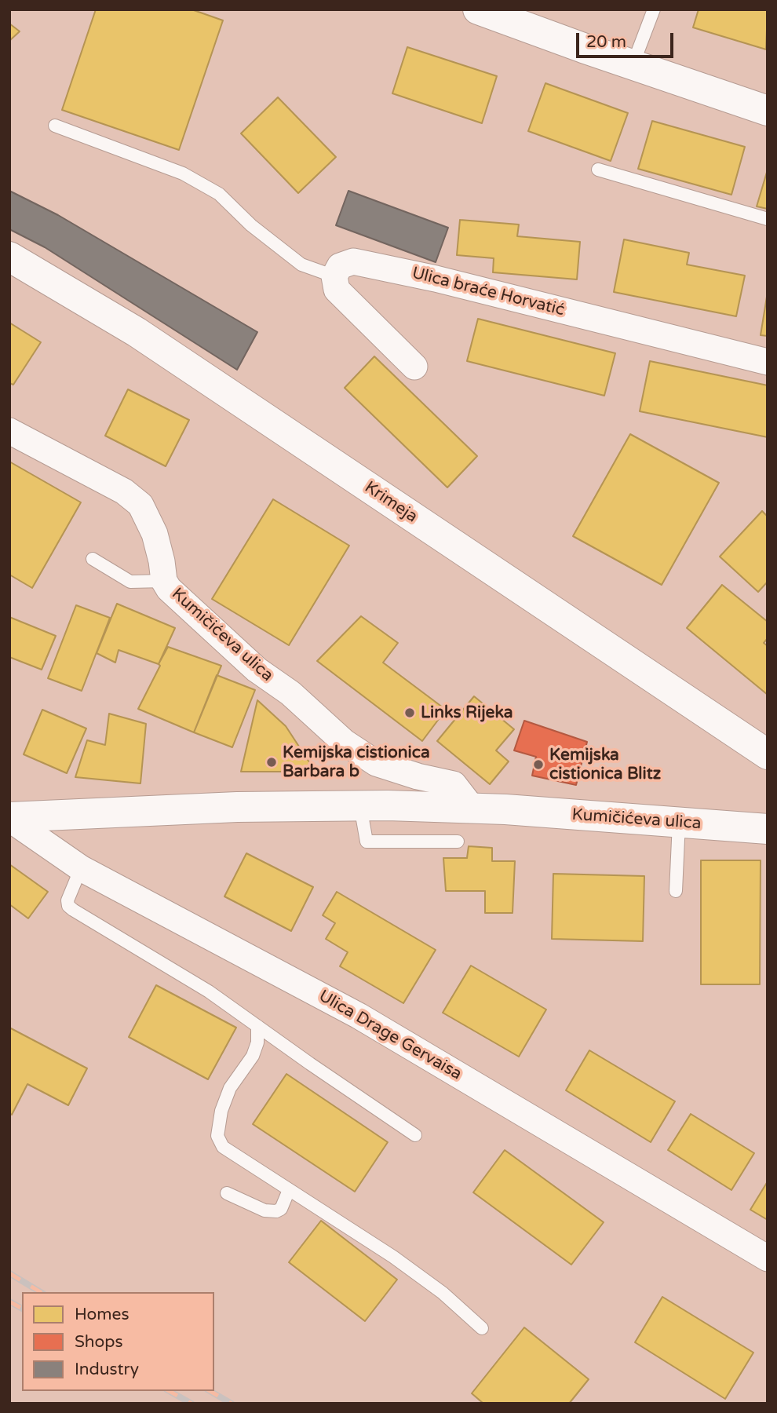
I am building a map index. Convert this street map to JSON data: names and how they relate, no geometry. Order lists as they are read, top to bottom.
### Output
{
  "streets": {
    "street": [
      "Ulica braće Horvatić",
      "Krimeja",
      "Kumičićeva ulica",
      "Ulica Drage Gervaisa"
    ]
  },
  "crossings": [
    ["Kumičićeva ulica", "Ulica Drage Gervaisa"]
  ],
  "places": ["Links Rijeka", "Kemijska cistionica Barbara b", "Kemijska cistionica Blitz"],
  "legend": ["Homes", "Shops", "Industry"],
  "scale_bar": "20 m"
}
